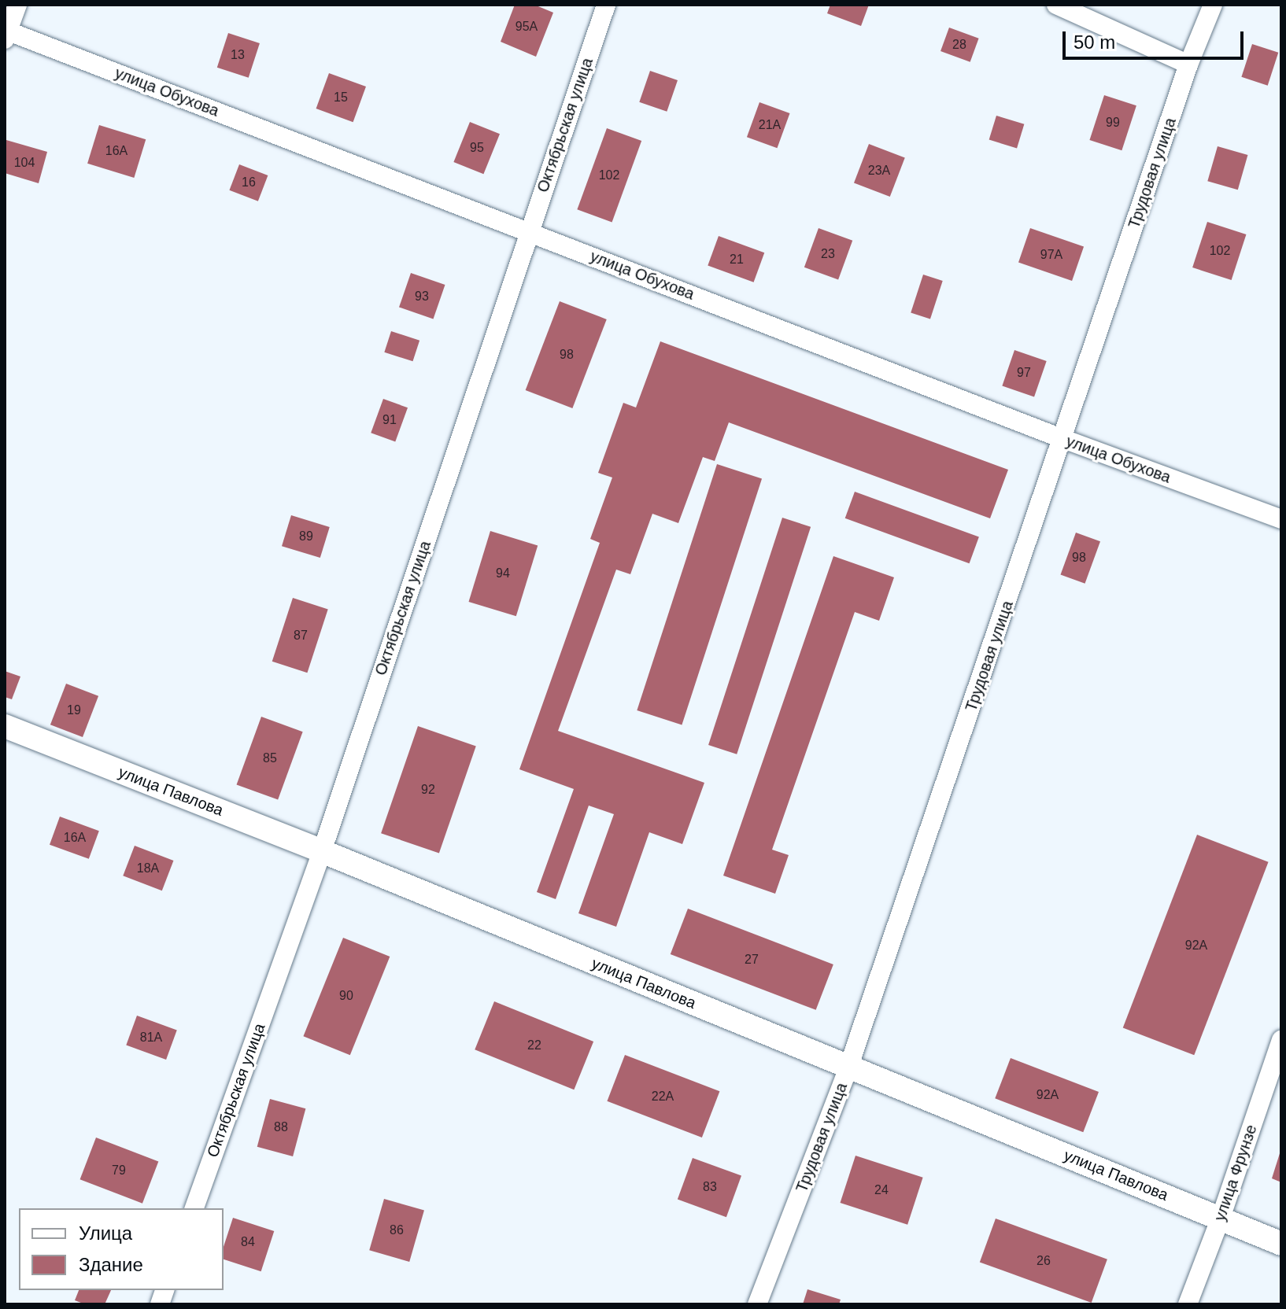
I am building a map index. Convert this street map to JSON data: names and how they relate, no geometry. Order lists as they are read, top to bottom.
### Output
{
  "streets": {
    "street": [
      "улица Обухова",
      "Октябрьская улица",
      "Трудовая улица",
      "улица Павлова",
      "улица Фрунзе"
    ]
  },
  "crossings": [
    ["улица Обухова", "Октябрьская улица"],
    ["улица Обухова", "Трудовая улица"],
    ["Октябрьская улица", "улица Павлова"],
    ["Трудовая улица", "улица Павлова"],
    ["улица Павлова", "улица Фрунзе"]
  ],
  "house_numbers": [
    "95А",
    "28",
    "13",
    "15",
    "99",
    "21А",
    "95",
    "16А",
    "104",
    "23А",
    "102",
    "16",
    "102",
    "23",
    "97А",
    "21",
    "93",
    "98",
    "97",
    "91",
    "89",
    "98",
    "94",
    "87",
    "19",
    "85",
    "92",
    "16А",
    "18А",
    "92А",
    "27",
    "90",
    "81А",
    "22",
    "92А",
    "22А",
    "88",
    "79",
    "83",
    "24",
    "86",
    "84",
    "26"
  ],
  "legend": ["Улица", "Здание"],
  "scale_bar": "50 m"
}
